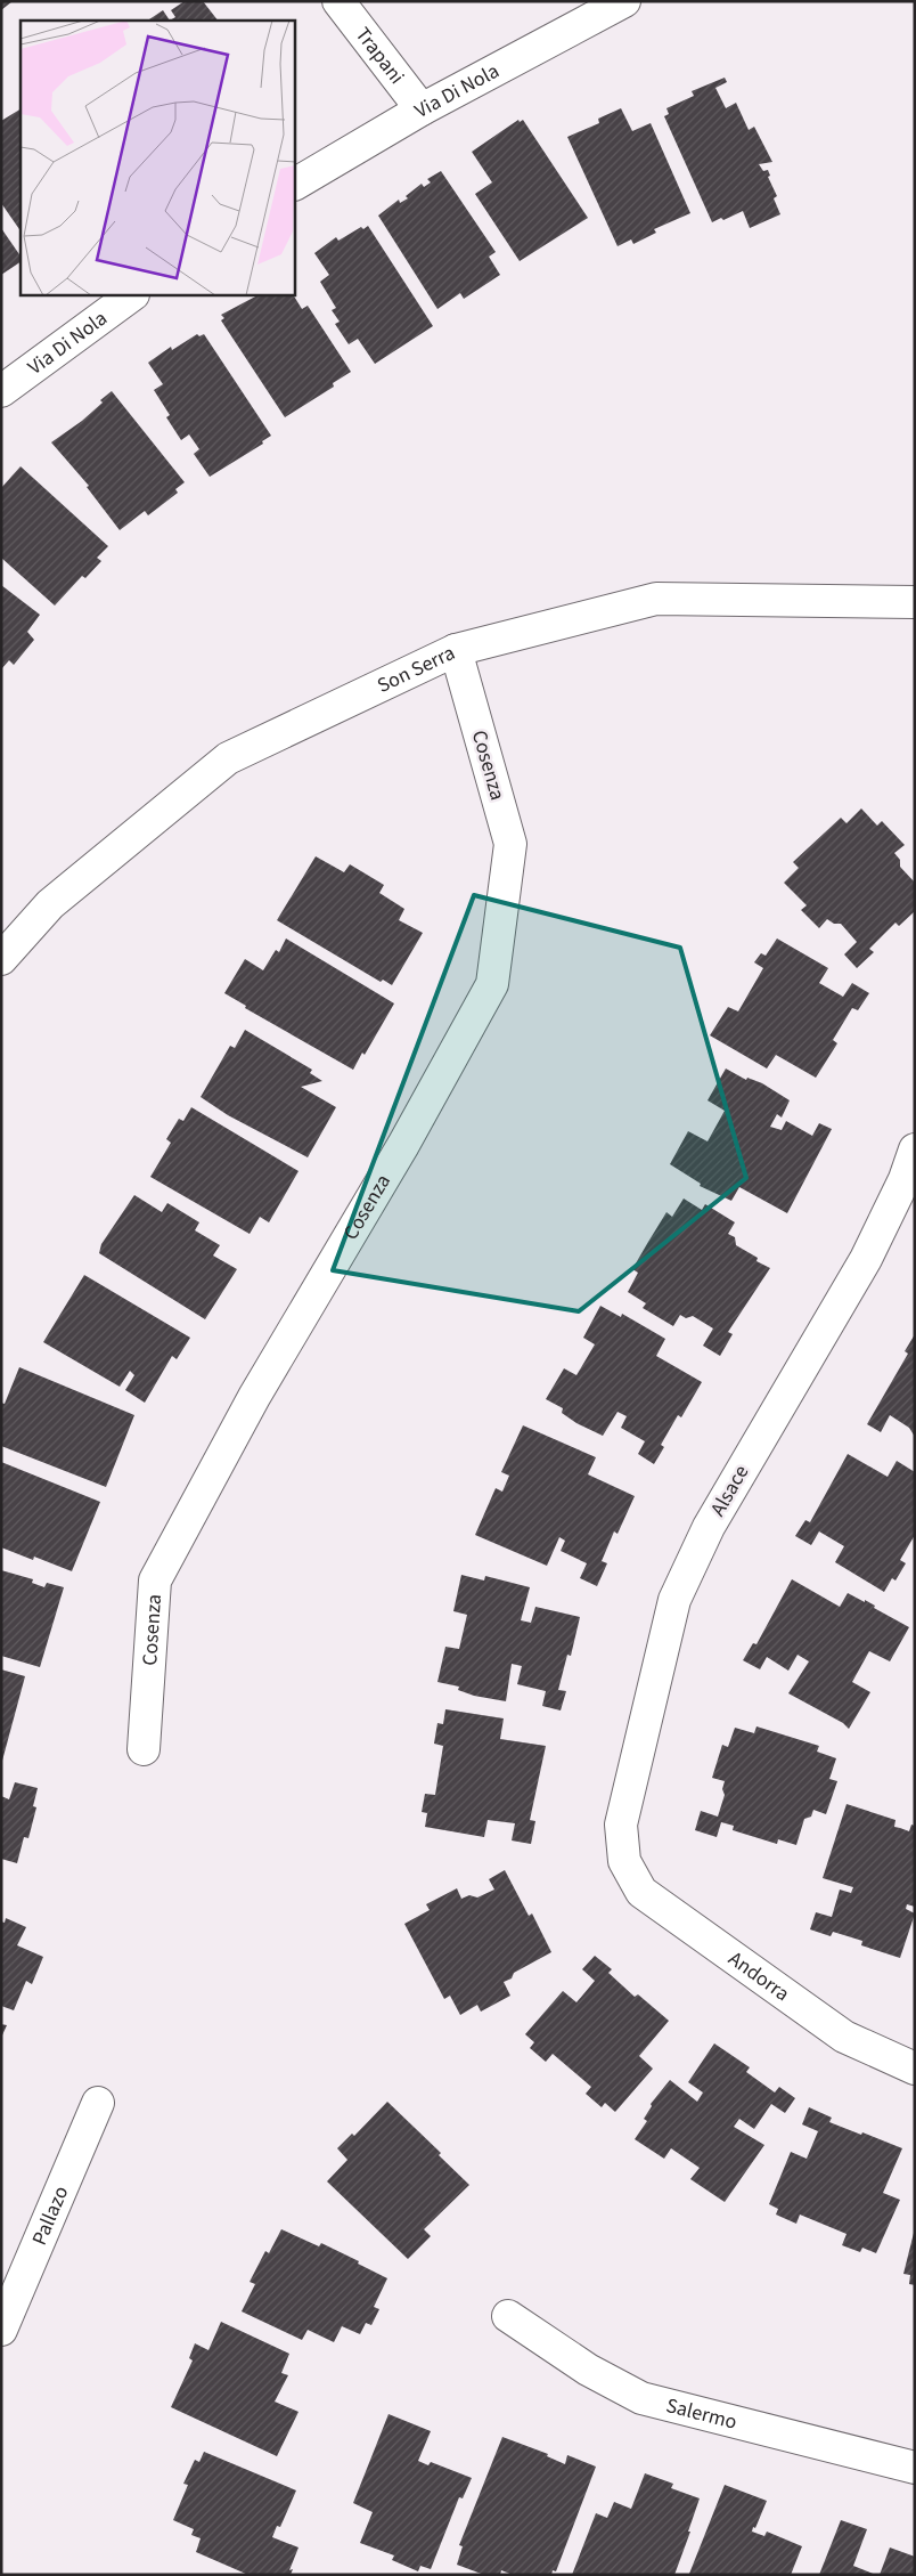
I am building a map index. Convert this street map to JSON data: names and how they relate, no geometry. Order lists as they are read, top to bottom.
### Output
{
  "streets": {
    "street": [
      "Trapani",
      "Via Di Nola",
      "Son Serra",
      "Cosenza",
      "Alsace",
      "Andorra",
      "Pallazo",
      "Salermo"
    ]
  },
  "crossings": [
    ["Trapani", "Via Di Nola"],
    ["Son Serra", "Cosenza"],
    ["Alsace", "Andorra"]
  ]
}
